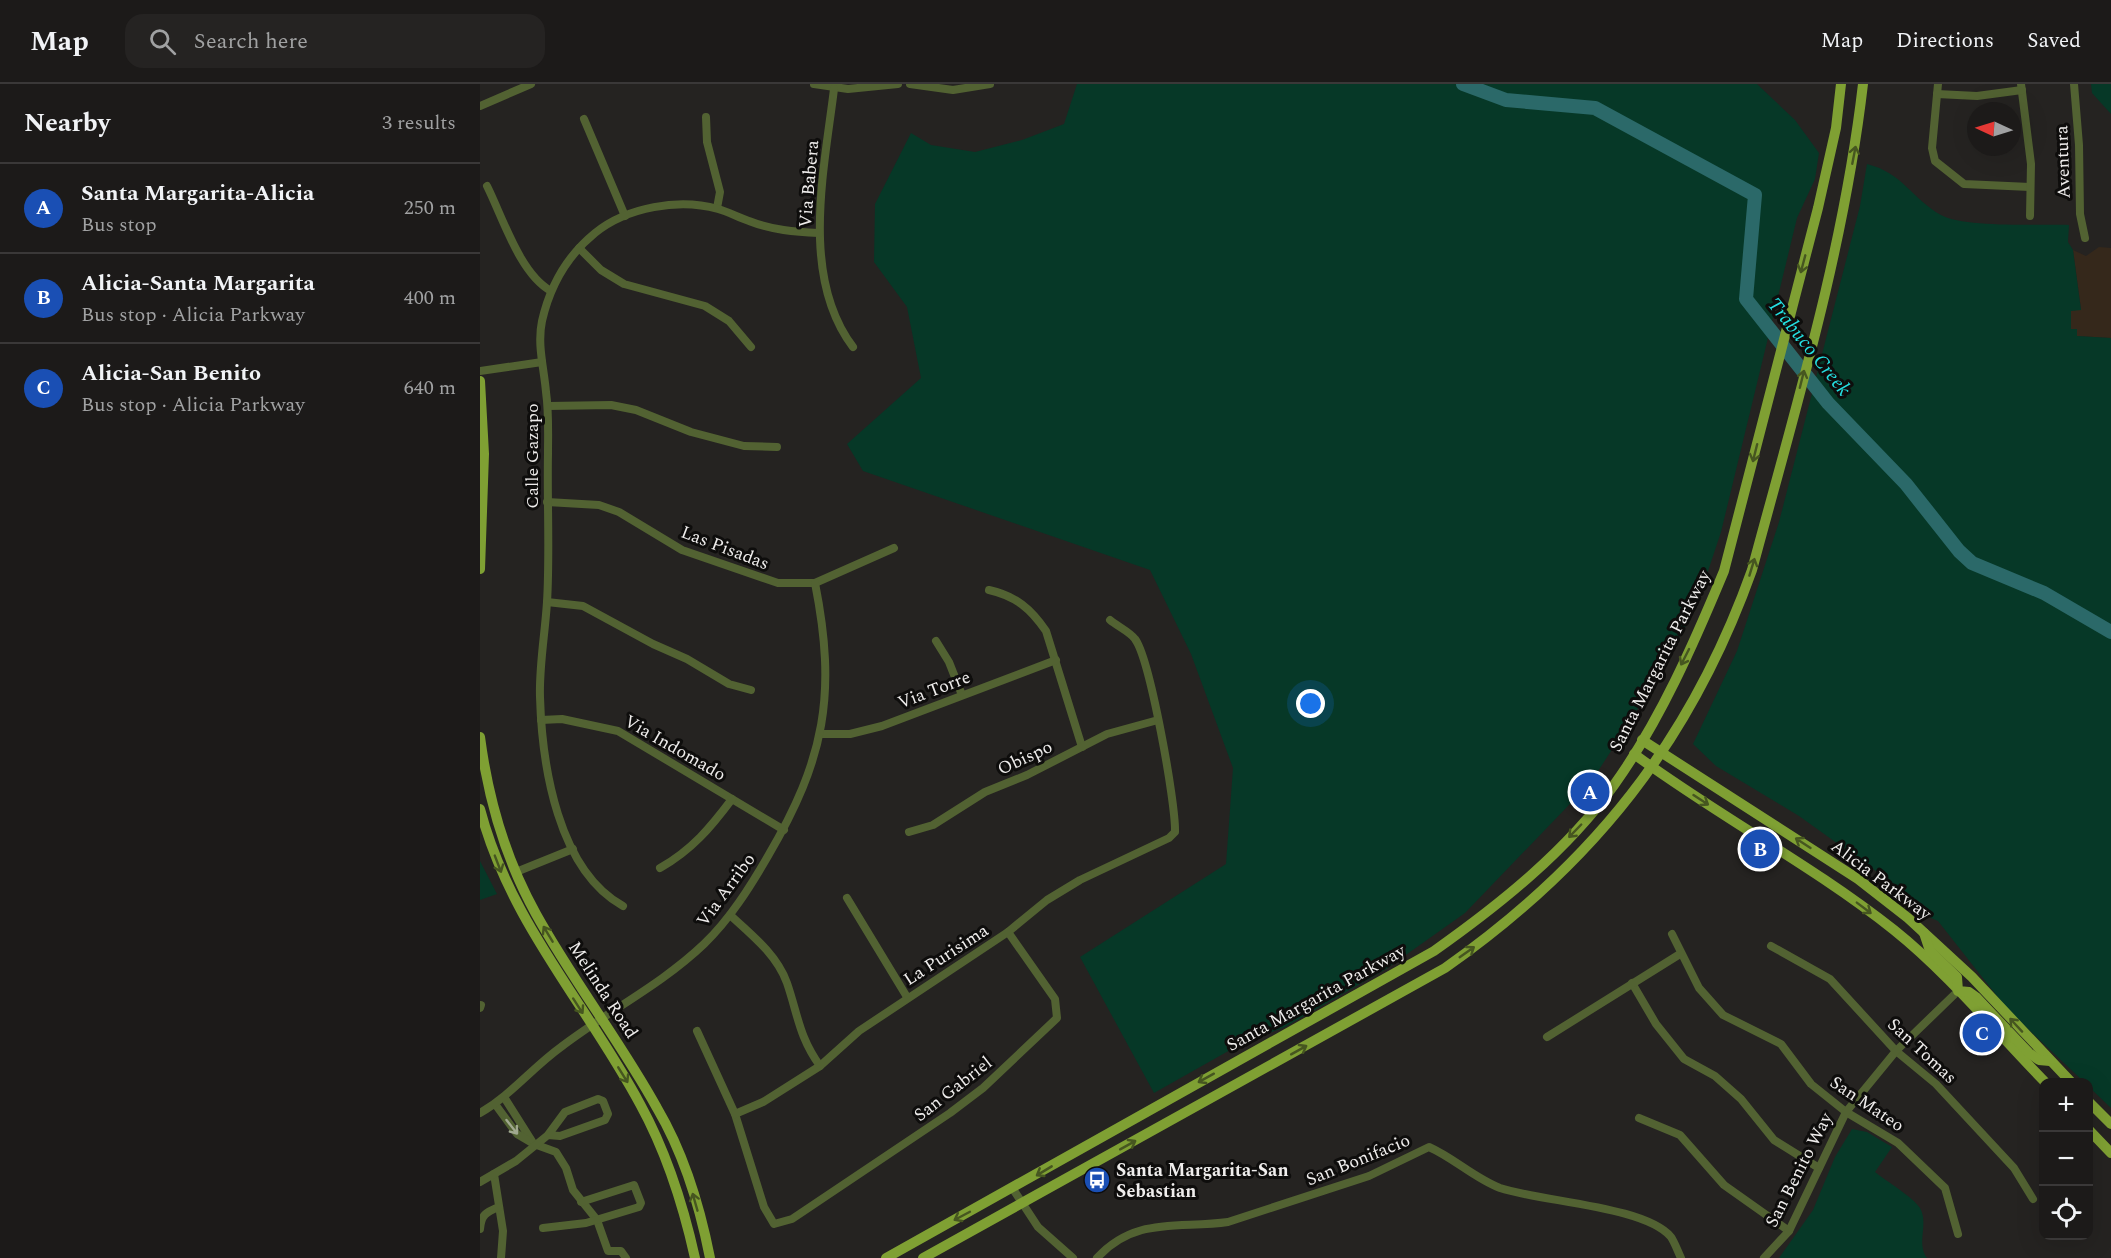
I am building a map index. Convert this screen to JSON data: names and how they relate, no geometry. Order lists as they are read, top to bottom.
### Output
{
  "streets": {
    "main road": ["Santa Margarita Parkway", "Alicia Parkway", "Melinda Road"],
    "street": [
      "Aventura",
      "Via Babera",
      "Calle Gazapo",
      "Las Pisadas",
      "Via Torre",
      "Via Indomado",
      "Obispo",
      "Via Arribo",
      "La Purisima",
      "San Tomas",
      "San Gabriel",
      "San Mateo",
      "San Bonifacio",
      "San Benito Way"
    ]
  },
  "crossings": [
    ["Via Babera", "Calle Gazapo"],
    ["Calle Gazapo", "Las Pisadas"],
    ["Calle Gazapo", "Via Indomado"],
    ["Las Pisadas", "Via Arribo"],
    ["Santa Margarita Parkway", "Alicia Parkway"],
    ["Via Torre", "Via Arribo"],
    ["Via Indomado", "Via Arribo"],
    ["Obispo", "La Purisima"],
    ["Alicia Parkway", "San Benito Way"],
    ["Via Arribo", "Melinda Road"],
    ["La Purisima", "San Gabriel"],
    ["San Tomas", "San Benito Way"],
    ["San Mateo", "San Benito Way"]
  ],
  "water": ["Trabuco Creek"],
  "places": {
    "bus stop": ["Santa Margarita-San Sebastian"]
  },
  "north": "left",
  "page": {
    "header": "Map",
    "search": "Search here",
    "nav": ["Map", "Directions", "Saved"],
    "heading": ["Nearby", "3 results"],
    "list": [
      {
        "mark": "A",
        "name": "Santa Margarita-Alicia",
        "note": "Bus stop",
        "value": "250 m"
      },
      {
        "mark": "B",
        "name": "Alicia-Santa Margarita",
        "note": "Bus stop · Alicia Parkway",
        "value": "400 m"
      },
      {
        "mark": "C",
        "name": "Alicia-San Benito",
        "note": "Bus stop · Alicia Parkway",
        "value": "640 m"
      }
    ],
    "pins": ["A", "B", "C"],
    "map_buttons": ["+", "−"]
  }
}
